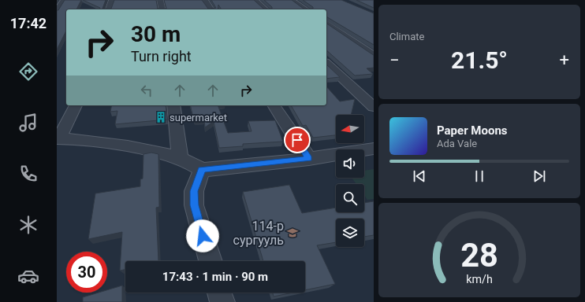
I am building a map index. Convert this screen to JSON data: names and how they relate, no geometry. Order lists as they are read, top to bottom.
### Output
{
  "places": {
    "building": ["supermarket"],
    "school or university": ["114-р сургууль"]
  },
  "north": "left",
  "page": {
    "tabs": "17:42",
    "tile": "Climate",
    "turn": ["30 m", "Turn right"],
    "heat": ["−", "21.5°", "+"],
    "song": ["Paper Moons", "Ada Vale"],
    "limit": "30",
    "trip": "17:43 · 1 min · 90 m",
    "gauge": ["28", "km/h"]
  }
}
